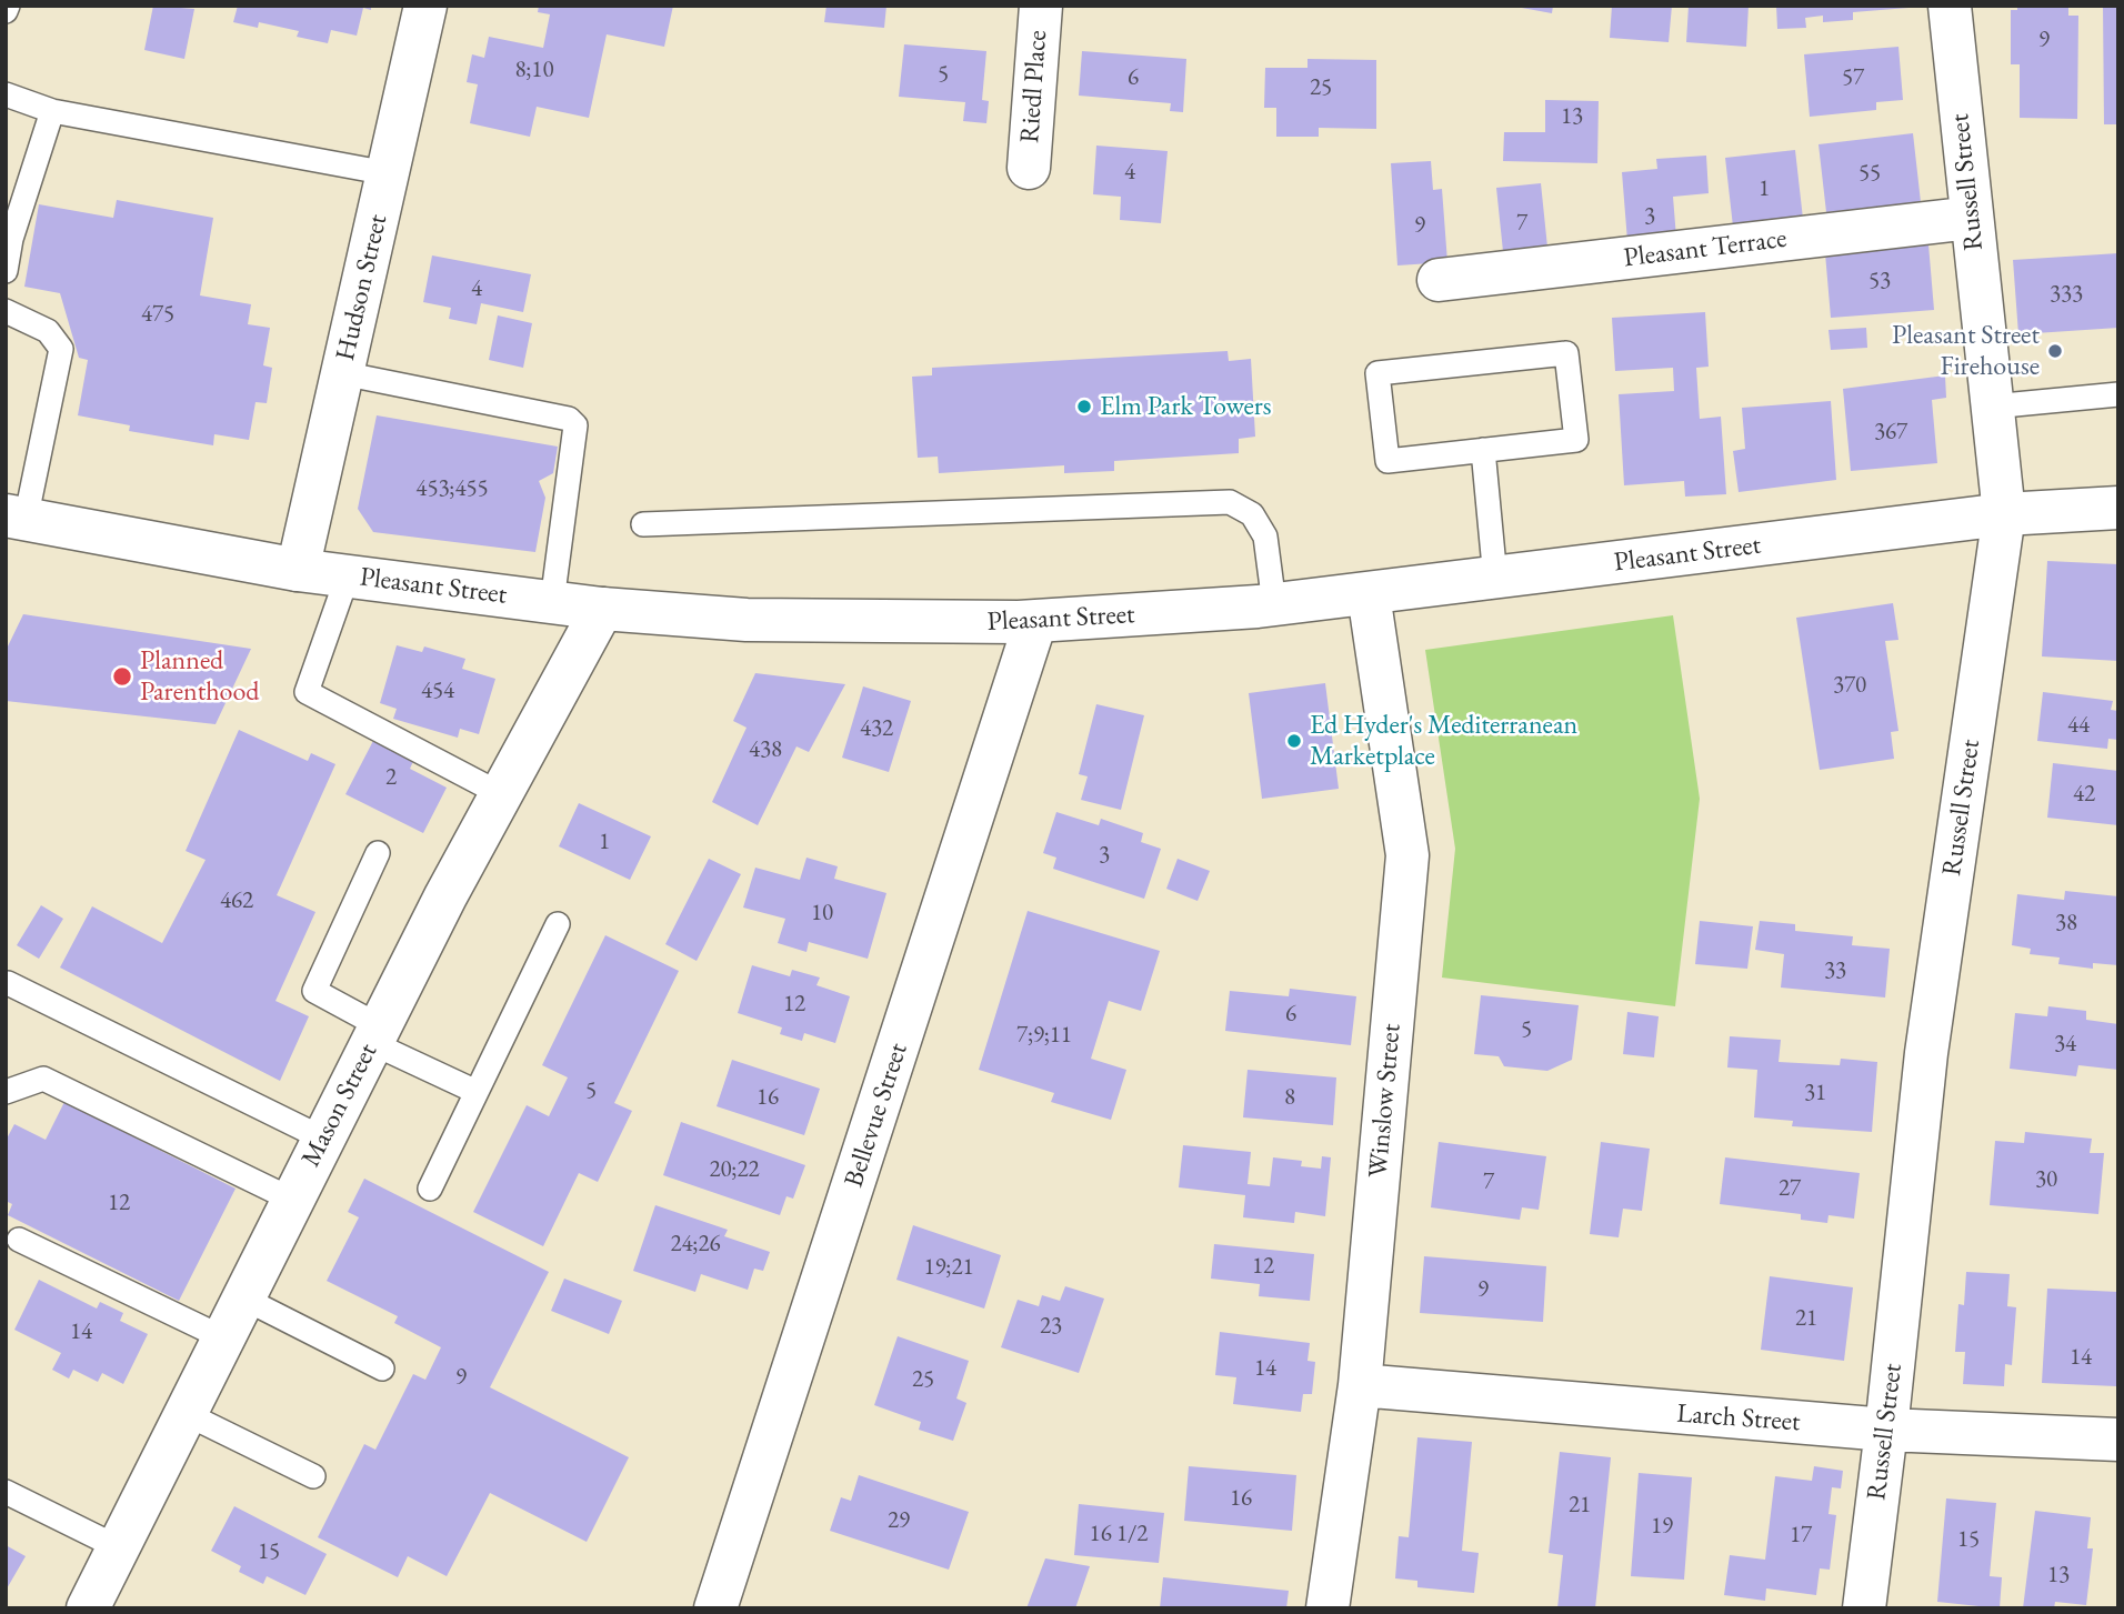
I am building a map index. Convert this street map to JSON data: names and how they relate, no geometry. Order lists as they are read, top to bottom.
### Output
{
  "streets": {
    "street": [
      "Riedl Place",
      "Russell Street",
      "Pleasant Terrace",
      "Hudson Street",
      "Pleasant Street",
      "Winslow Street",
      "Mason Street",
      "Bellevue Street",
      "Larch Street"
    ]
  },
  "crossings": [
    ["Russell Street", "Pleasant Terrace"],
    ["Russell Street", "Pleasant Street"],
    ["Russell Street", "Larch Street"],
    ["Hudson Street", "Pleasant Street"],
    ["Pleasant Street", "Winslow Street"],
    ["Pleasant Street", "Mason Street"],
    ["Pleasant Street", "Bellevue Street"],
    ["Winslow Street", "Larch Street"]
  ],
  "places": [
    "Pleasant Street Firehouse",
    "Elm Park Towers",
    "Planned Parenthood",
    "Ed Hyder's Mediterranean Marketplace"
  ],
  "house_numbers": [
    "9",
    "8;10",
    "5",
    "6",
    "57",
    "25",
    "13",
    "4",
    "55",
    "1",
    "3",
    "7",
    "9",
    "53",
    "4",
    "333",
    "475",
    "367",
    "453;455",
    "370",
    "454",
    "44",
    "432",
    "438",
    "2",
    "42",
    "1",
    "3",
    "462",
    "10",
    "38",
    "33",
    "12",
    "6",
    "5",
    "7;9;11",
    "34",
    "5",
    "31",
    "16",
    "8",
    "20;22",
    "30",
    "7",
    "27",
    "12",
    "24;26",
    "12",
    "19;21",
    "9",
    "21",
    "23",
    "14",
    "14",
    "14",
    "9",
    "25",
    "16",
    "21",
    "29",
    "19",
    "16 1/2",
    "17",
    "15",
    "15",
    "13"
  ]
}
